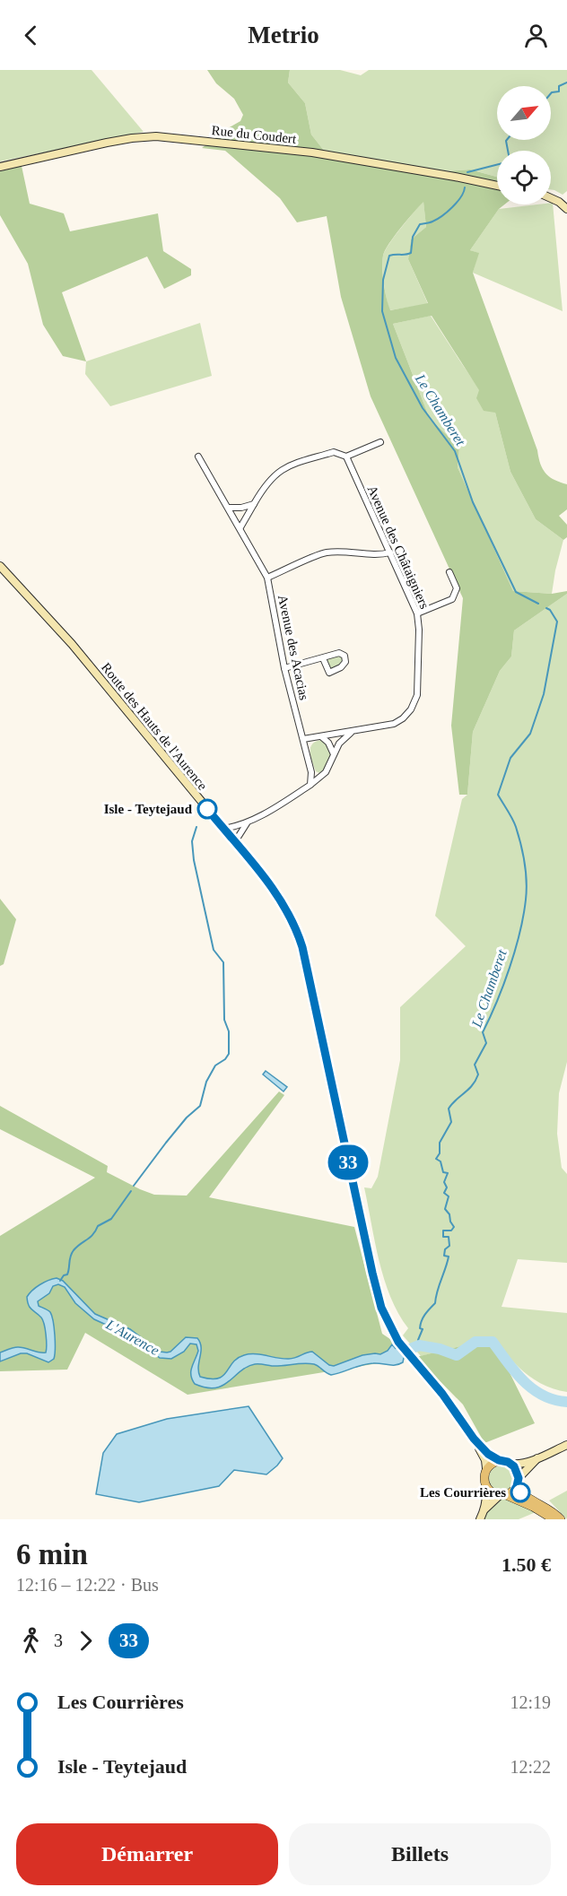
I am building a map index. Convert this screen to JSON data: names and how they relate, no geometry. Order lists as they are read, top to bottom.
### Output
{
  "streets": {
    "main road": ["Rue du Coudert", "Route des Hauts de l'Aurence"],
    "street": ["Avenue des Châtaigniers", "Avenue des Acacias"]
  },
  "crossings": [
    ["Avenue des Châtaigniers", "Avenue des Acacias"]
  ],
  "water": ["Le Chamberet", "L'Aurence"],
  "places": ["Isle - Teytejaud", "Les Courrières"],
  "lines": ["bus line 33"],
  "north": "top right",
  "page": {
    "header": "Metrio",
    "on_map": "33",
    "heading": ["6 min", "12:16 – 12:22 · Bus", "1.50 €"],
    "legs": ["3", "33"],
    "list": [
      {
        "name": "Les Courrières",
        "value": "12:19"
      },
      {
        "name": "Isle - Teytejaud",
        "value": "12:22"
      }
    ],
    "buttons": ["Démarrer", "Billets"]
  }
}
